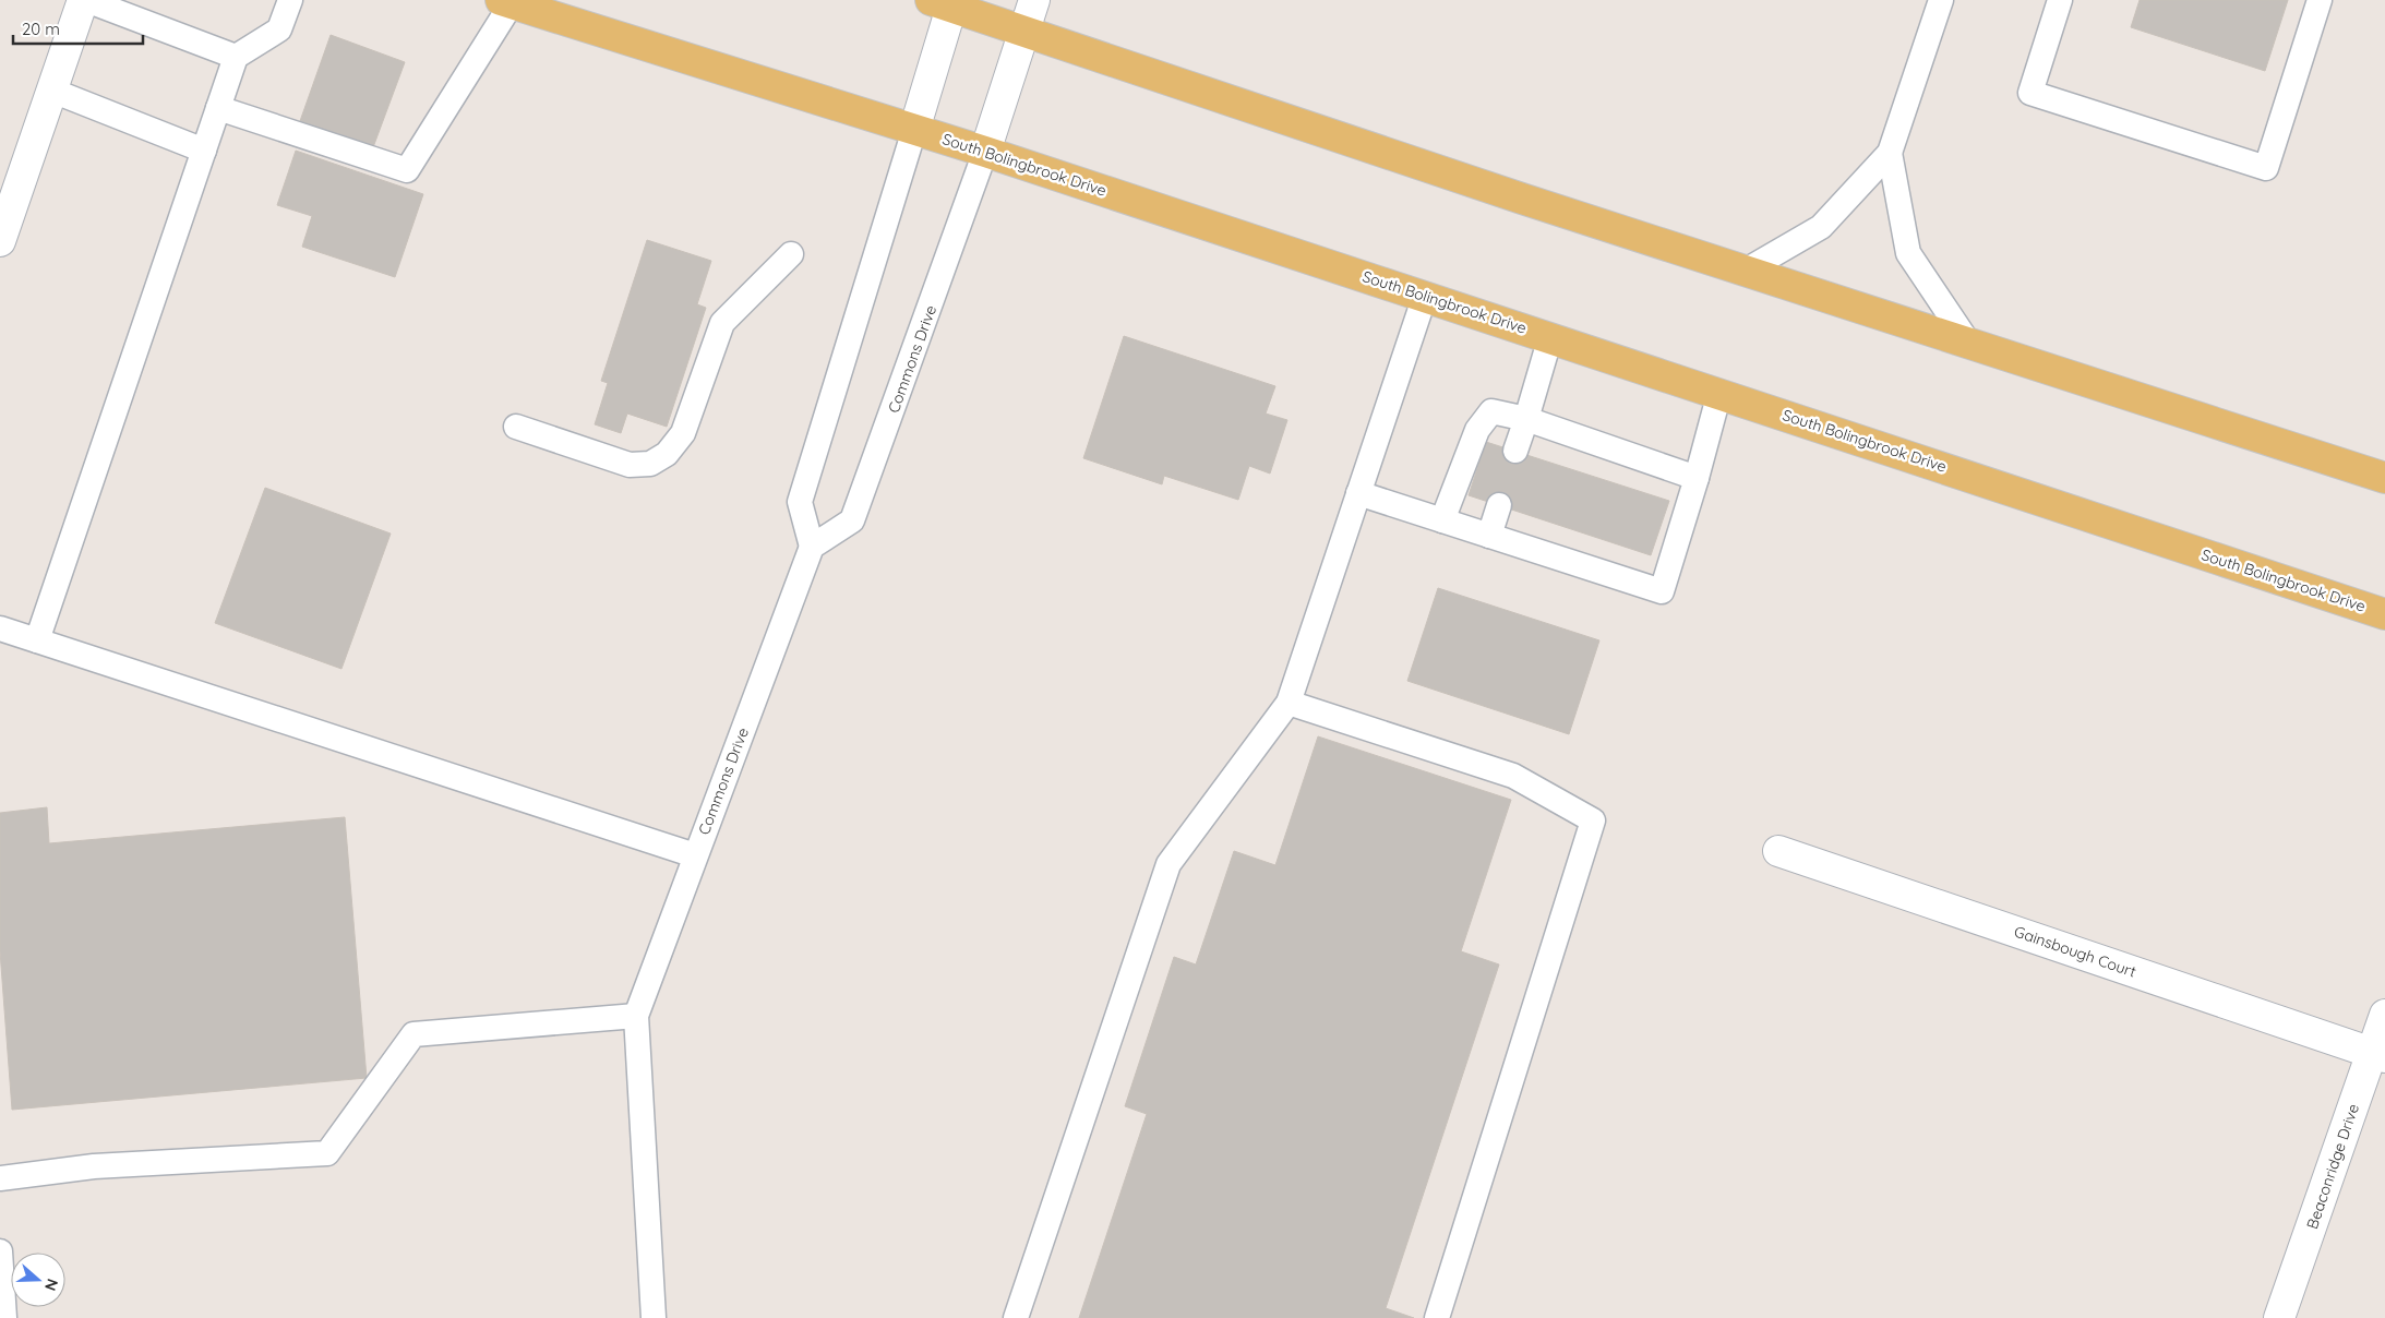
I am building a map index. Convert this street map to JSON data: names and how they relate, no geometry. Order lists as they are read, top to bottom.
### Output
{
  "streets": {
    "main road": ["South Bolingbrook Drive"],
    "street": ["Gainsbough Court", "Beaconridge Drive"],
    "lane": ["Commons Drive"]
  },
  "crossings": [
    ["South Bolingbrook Drive", "Commons Drive"],
    ["Gainsbough Court", "Beaconridge Drive"]
  ],
  "scale_bar": "20 m",
  "north": "right"
}
